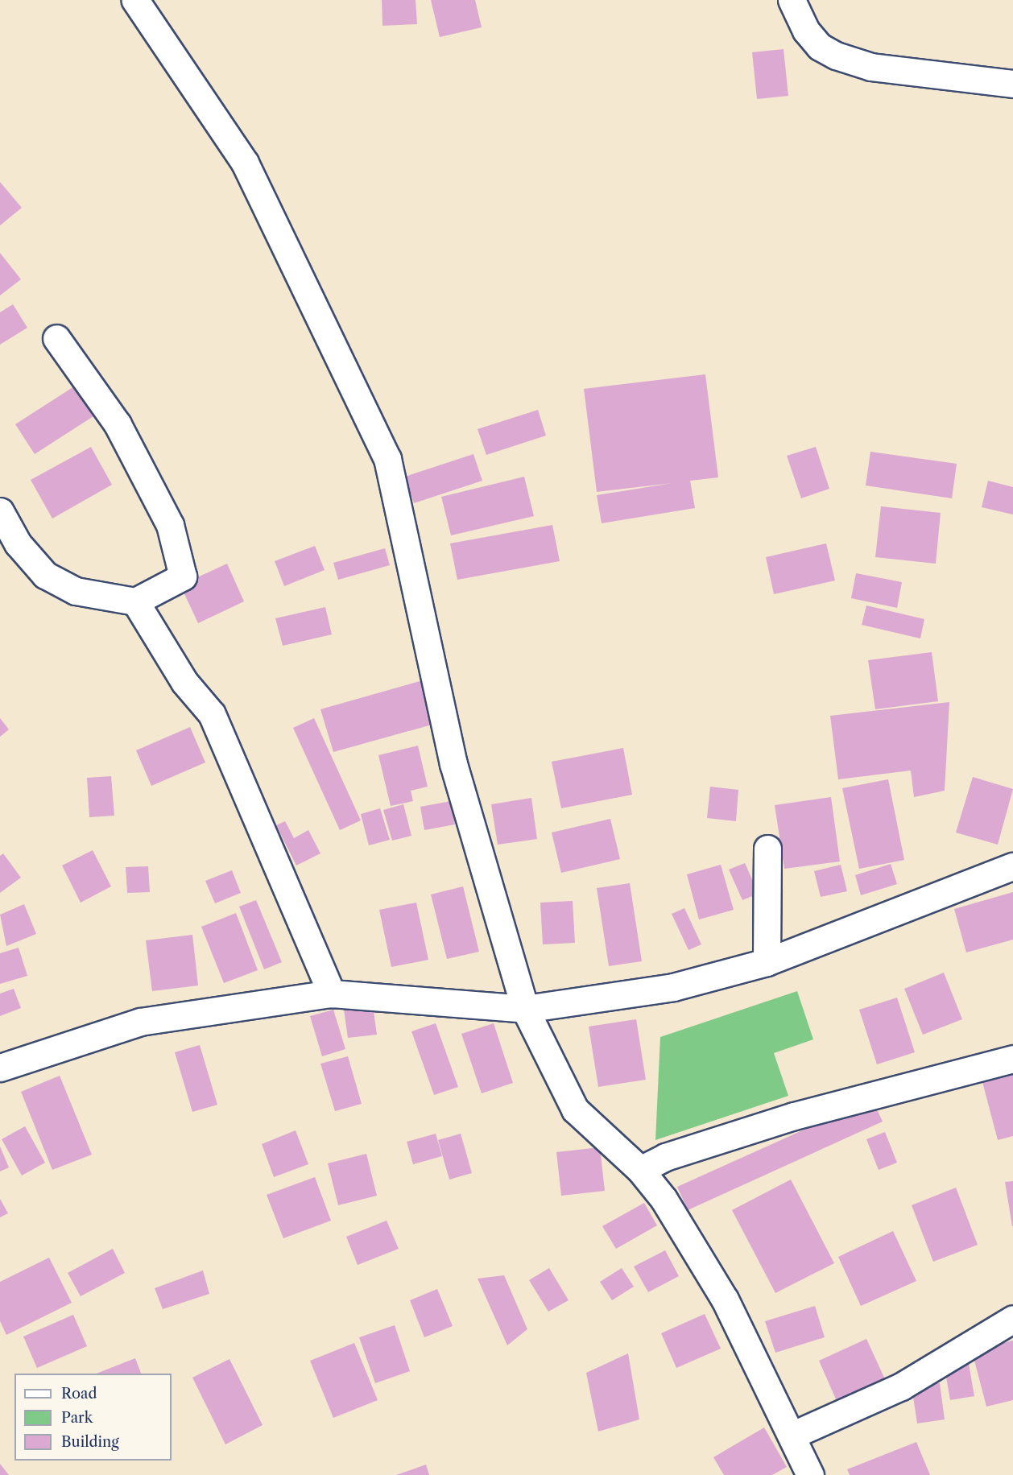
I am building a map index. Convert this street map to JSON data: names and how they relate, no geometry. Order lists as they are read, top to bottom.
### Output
{
  "legend": ["Road", "Park", "Building"]
}
